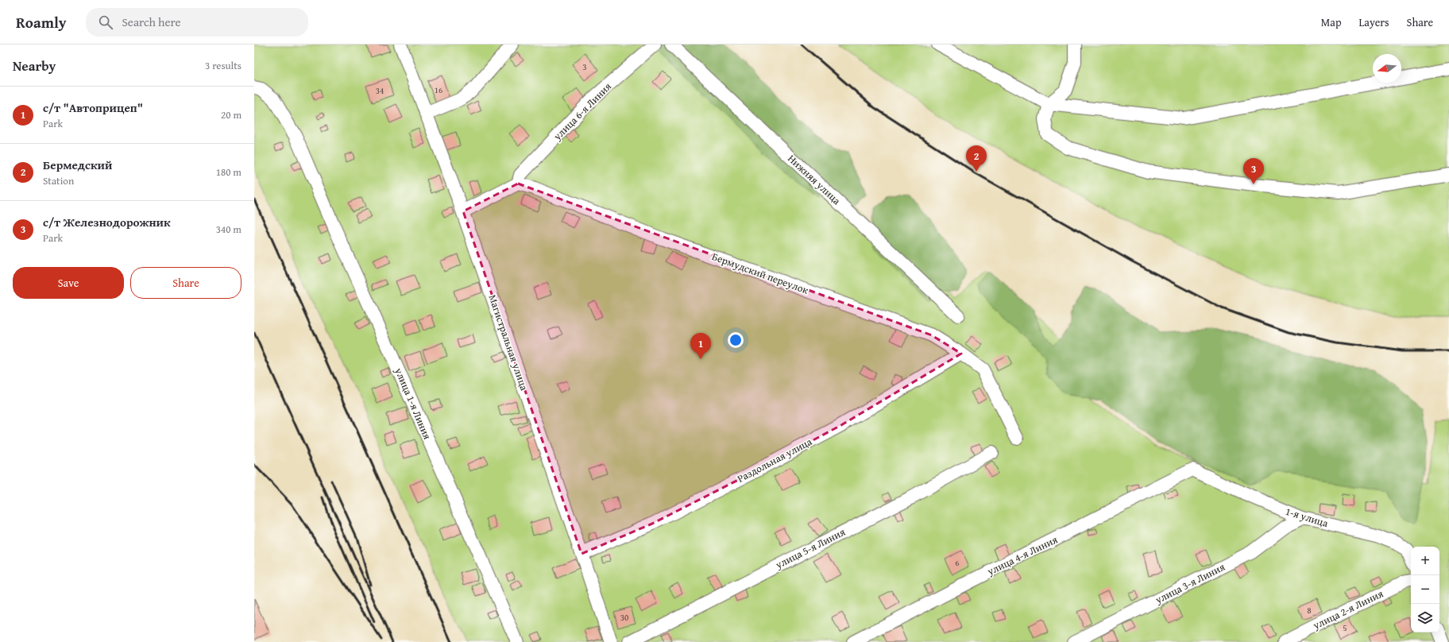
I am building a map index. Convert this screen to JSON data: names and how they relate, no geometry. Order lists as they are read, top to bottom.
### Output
{
  "streets": {
    "street": [
      "улица 6-я Линия",
      "Нижняя улица",
      "Бермудский переулок",
      "Магистральная улица",
      "улица 1-я Линия",
      "Раздольная улица",
      "1-я улица",
      "улица 5-я Линия",
      "улица 4-я Линия",
      "улица 3-я Линия",
      "улица 2-я Линия"
    ]
  },
  "crossings": [
    ["улица 6-я Линия", "Бермудский переулок"],
    ["Бермудский переулок", "Раздольная улица"],
    ["Магистральная улица", "Раздольная улица"],
    ["1-я улица", "улица 4-я Линия"],
    ["1-я улица", "улица 3-я Линия"]
  ],
  "house_numbers": [
    "3",
    "16",
    "34",
    "6",
    "8",
    "30",
    "5"
  ],
  "north": "left",
  "page": {
    "header": "Roamly",
    "search": "Search here",
    "nav": ["Map", "Layers", "Share"],
    "heading": ["Nearby", "3 results"],
    "list": [
      {
        "mark": "1",
        "name": "с/т \"Автоприцеп\"",
        "note": "Park",
        "value": "20 m"
      },
      {
        "mark": "2",
        "name": "Бермедский",
        "note": "Station",
        "value": "180 m"
      },
      {
        "mark": "3",
        "name": "с/т Железнодорожник",
        "note": "Park",
        "value": "340 m"
      }
    ],
    "pins": ["2", "3", "1"],
    "buttons": ["Save", "Share"],
    "map_buttons": ["+", "−"]
  }
}
